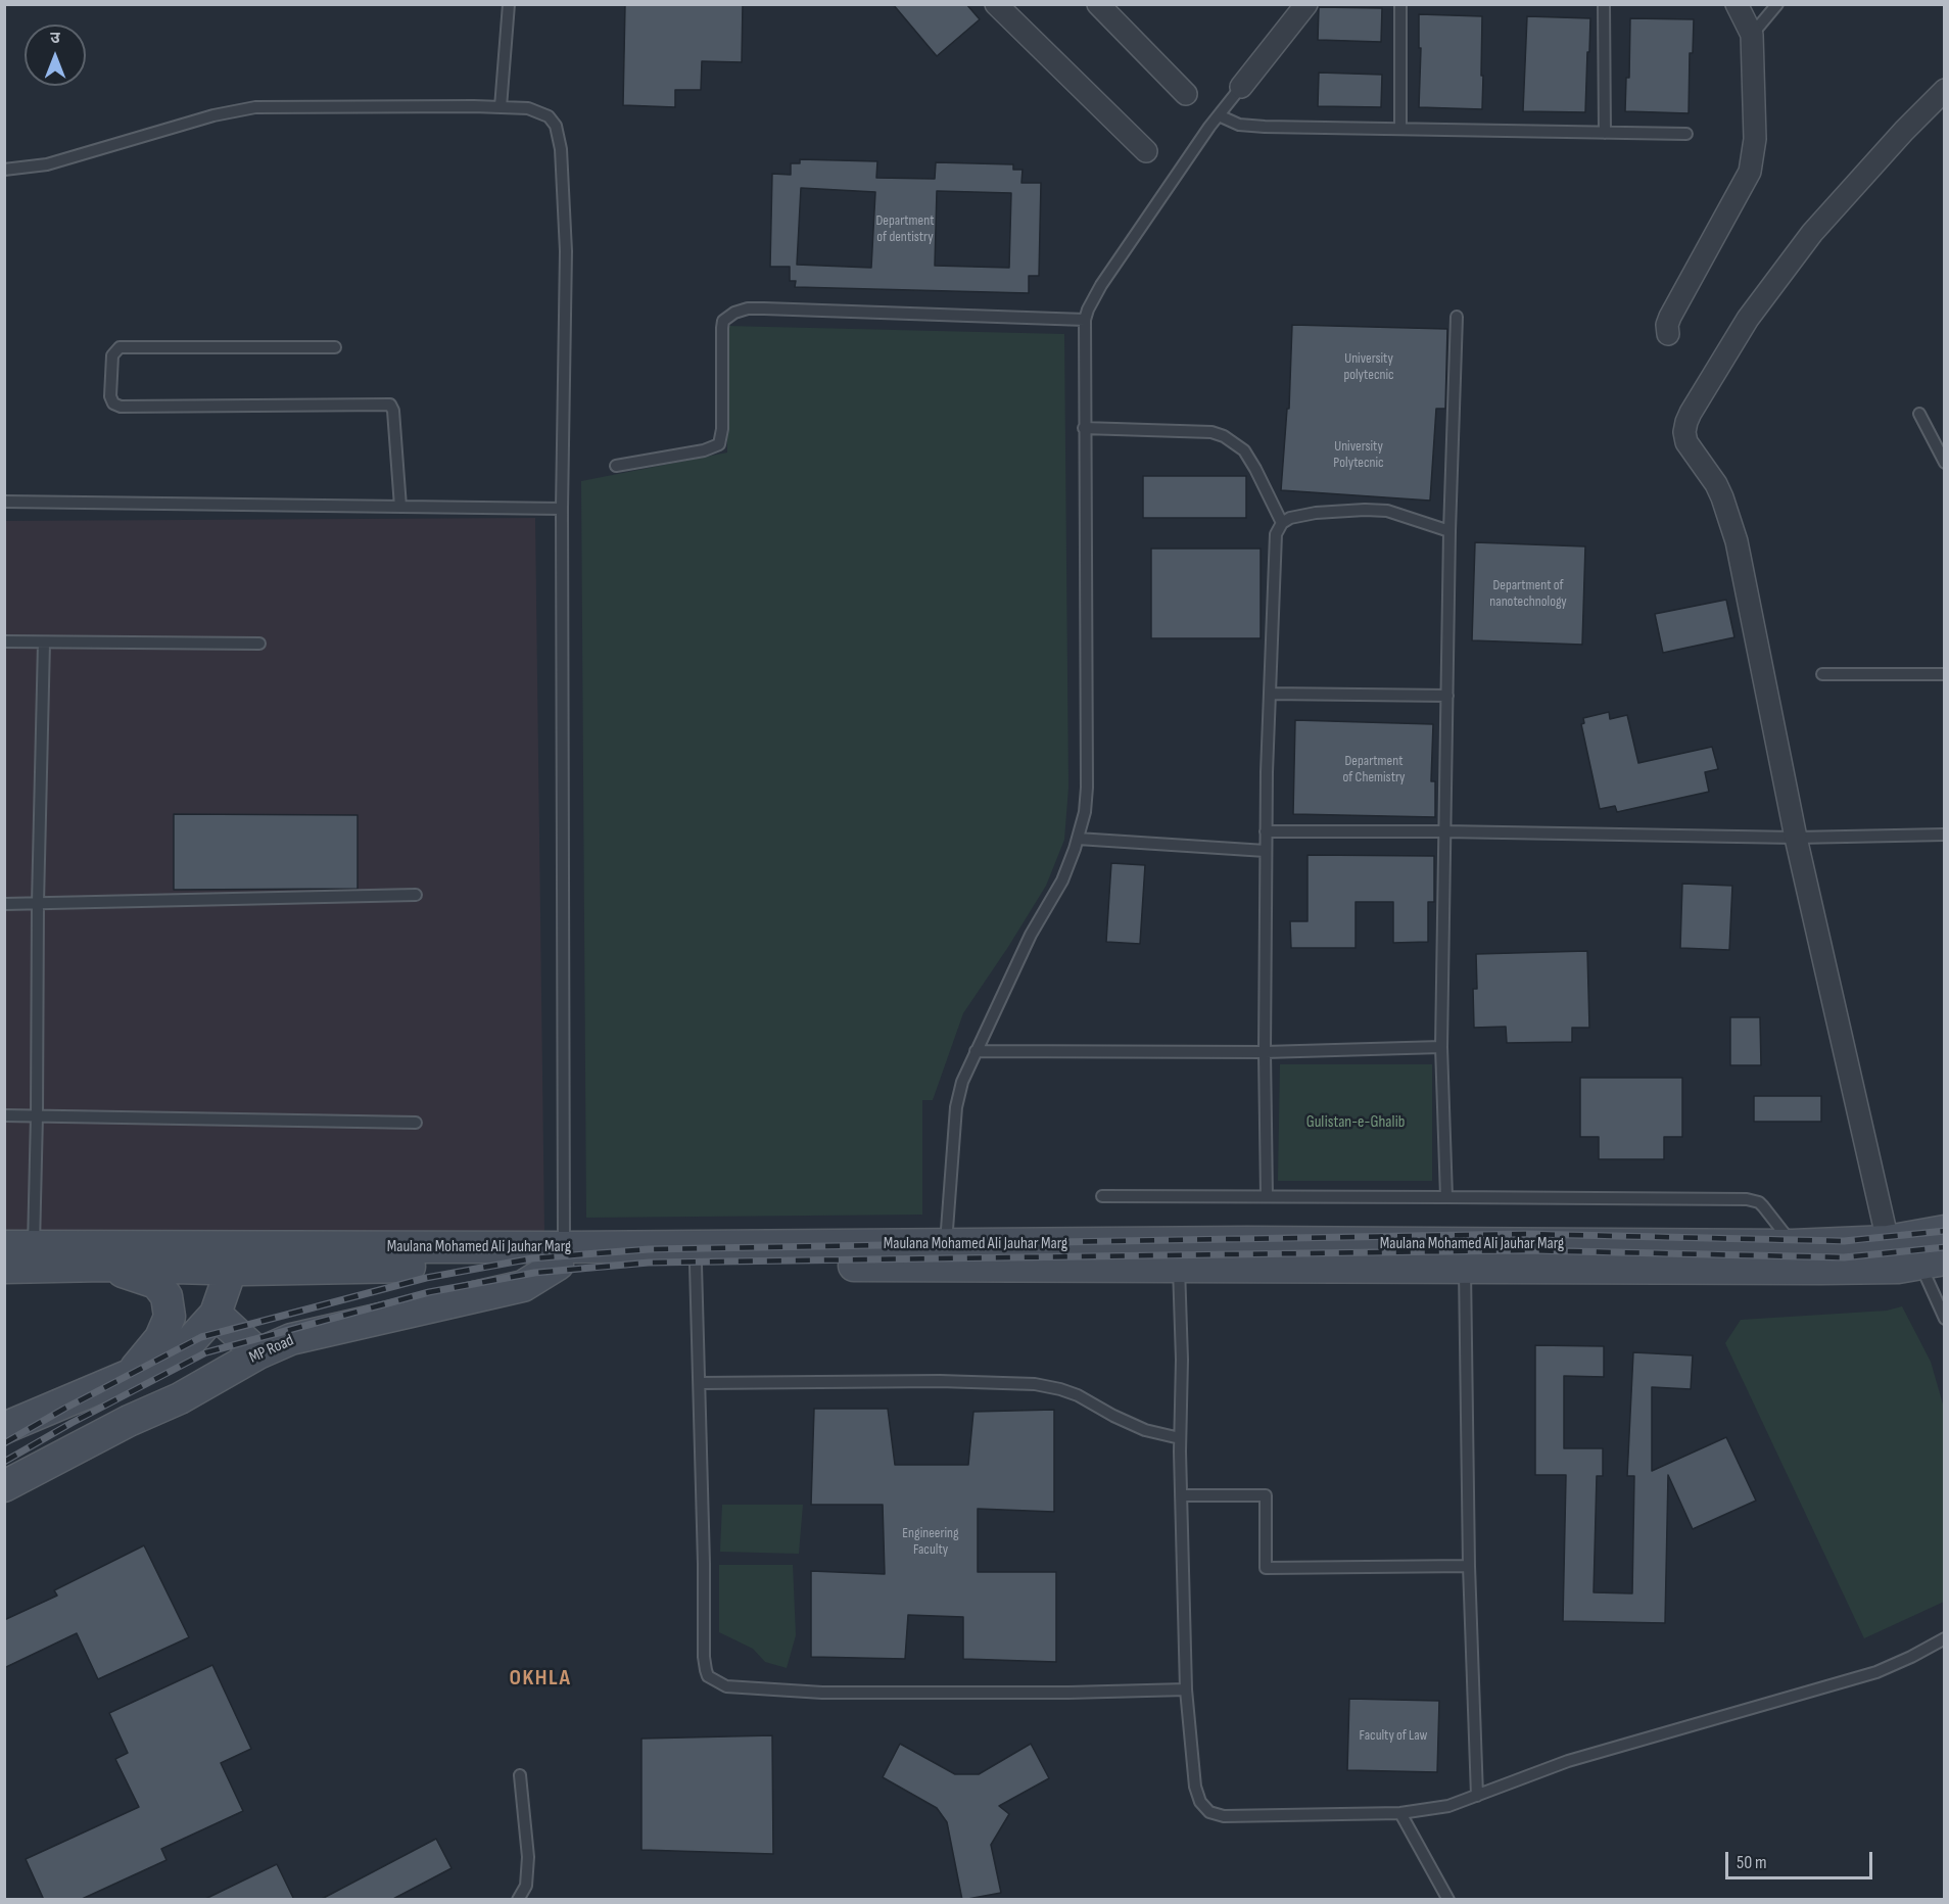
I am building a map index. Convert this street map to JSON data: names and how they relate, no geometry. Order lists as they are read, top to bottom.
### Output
{
  "streets": {
    "main road": ["Maulana Mohamed Ali Jauhar Marg", "MP Road"]
  },
  "crossings": [
    ["Maulana Mohamed Ali Jauhar Marg", "MP Road"]
  ],
  "districts": ["OKHLA"],
  "parks": ["Gulistan-e-Ghalib"],
  "house_numbers": [
    "Department of dentistry",
    "University polytecnic",
    "University Polytecnic",
    "Department of nanotechnology",
    "Department of Chemistry",
    "Engineering Faculty",
    "Faculty of Law"
  ],
  "scale_bar": "50 m",
  "north": "top"
}
